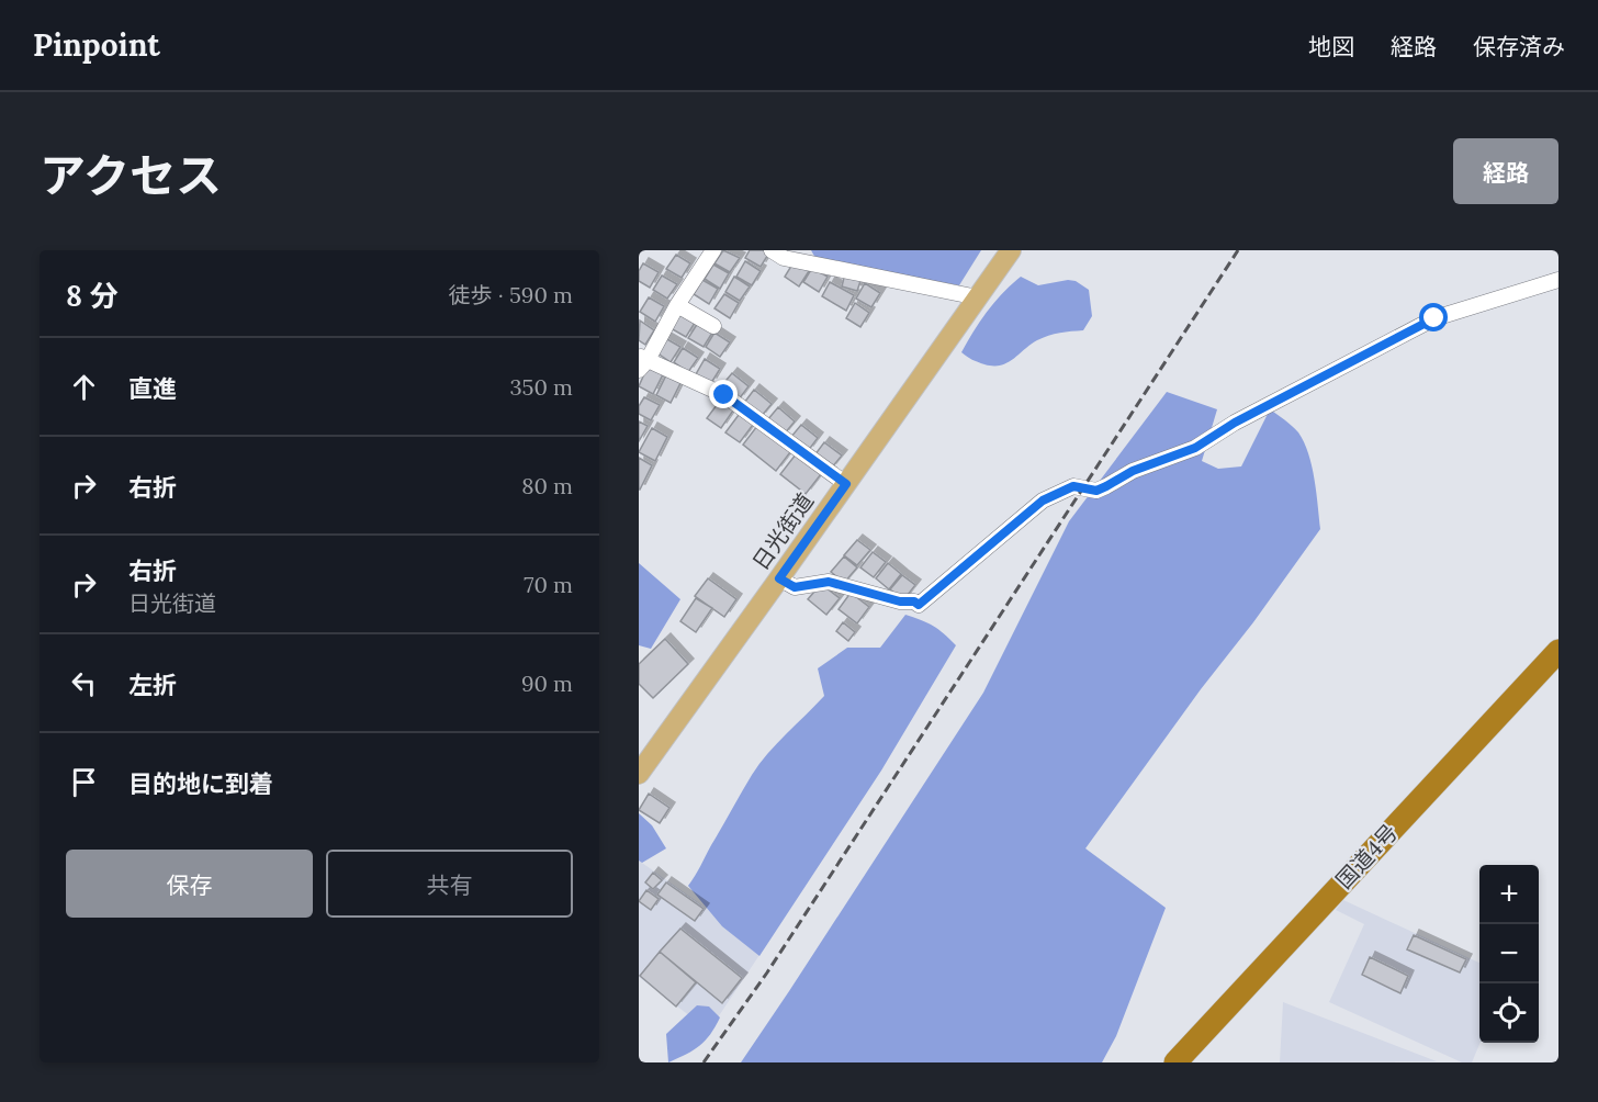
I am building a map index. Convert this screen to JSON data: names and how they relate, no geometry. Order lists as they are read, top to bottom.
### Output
{
  "streets": {
    "highway": ["国道4号"],
    "main road": ["日光街道"]
  },
  "page": {
    "header": "Pinpoint",
    "nav": ["地図", "経路", "保存済み"],
    "title": "アクセス",
    "buttons": [
      "経路",
      ["保存", "共有"]
    ],
    "heading": ["8 分", "徒歩 · 590 m"],
    "list": [
      ["直進", "350 m"],
      ["右折", "80 m"],
      ["右折", "日光街道", "70 m"],
      ["左折", "90 m"],
      "目的地に到着"
    ],
    "map_buttons": ["+", "−"]
  }
}
